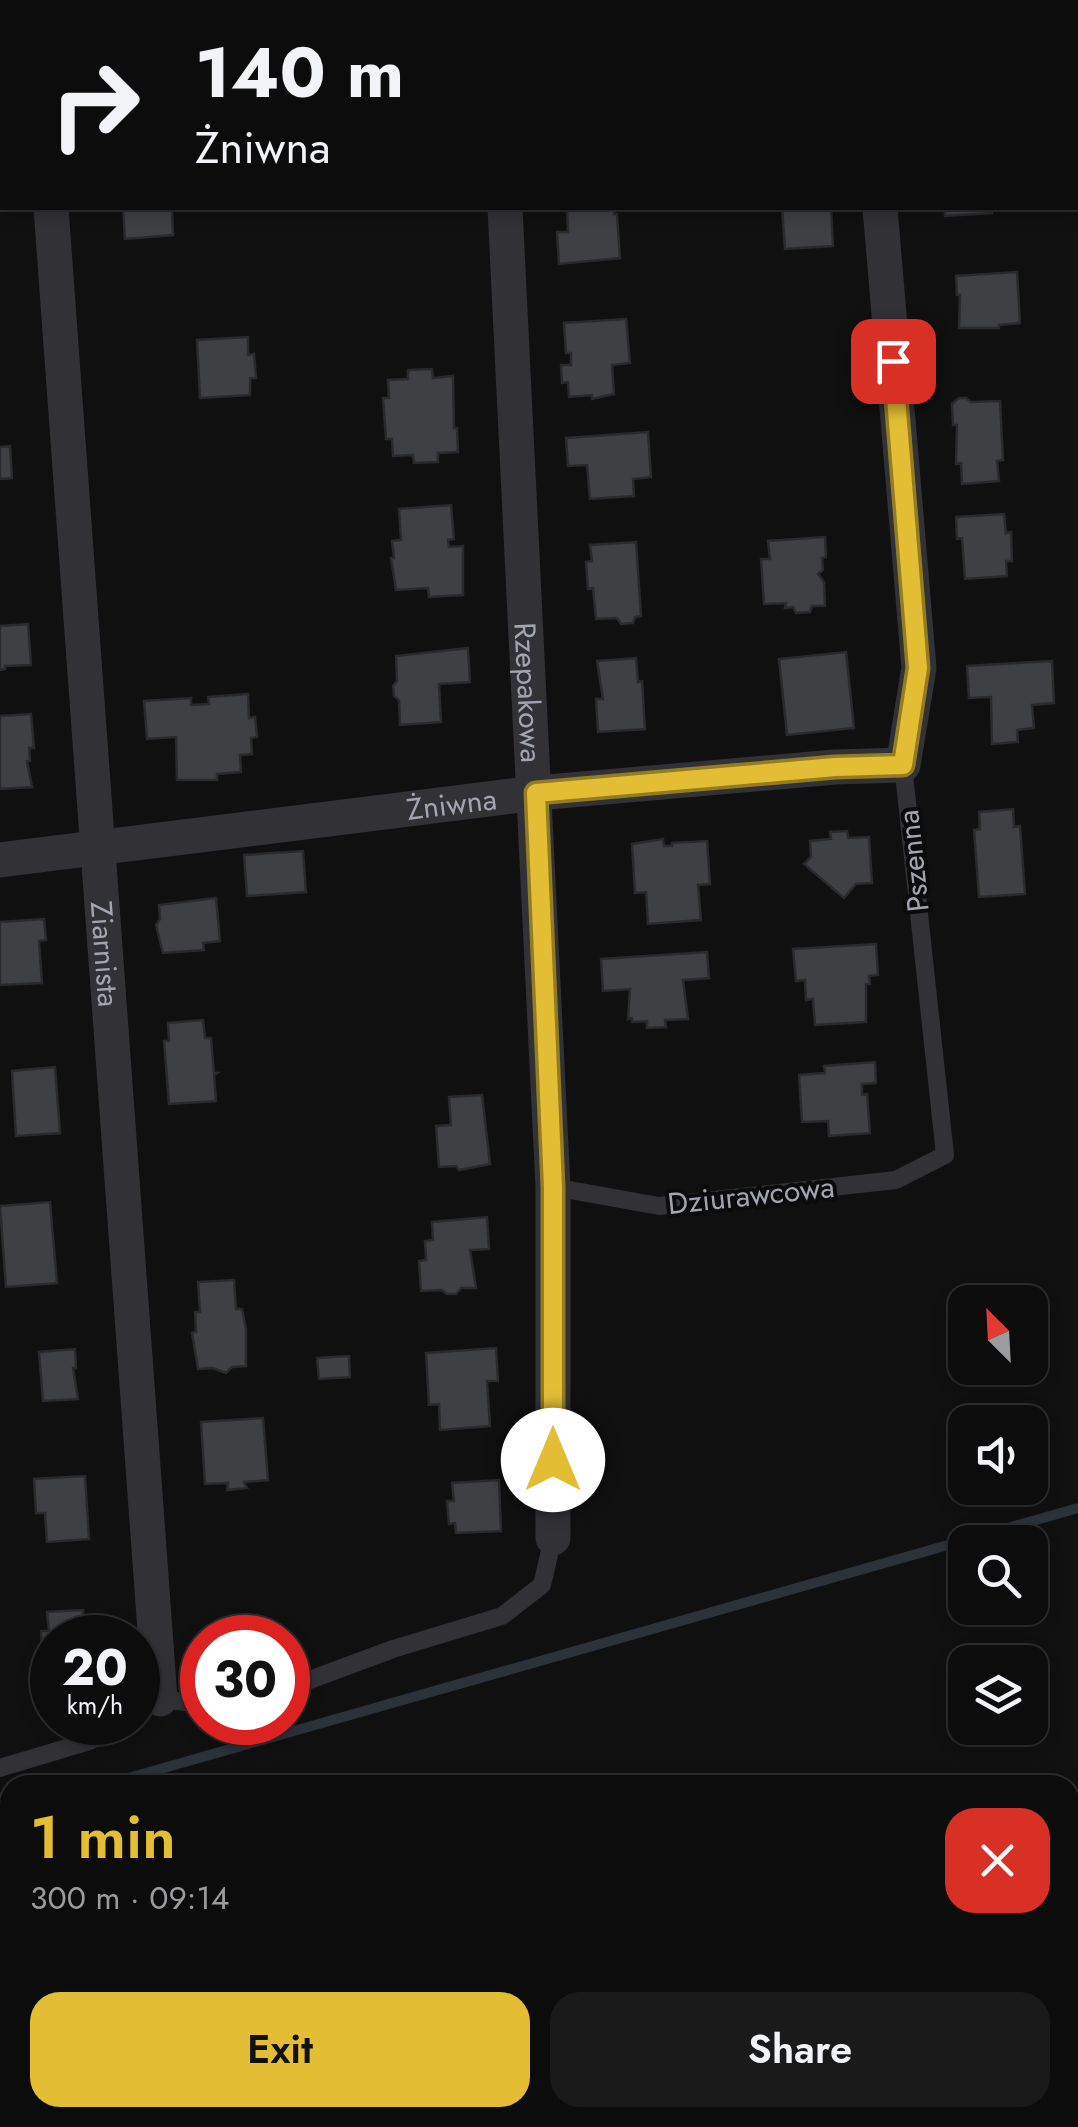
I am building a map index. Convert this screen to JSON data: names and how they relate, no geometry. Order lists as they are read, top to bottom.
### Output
{
  "streets": {
    "street": [
      "Rzepakowa",
      "Żniwna",
      "Pszenna",
      "Ziarnista"
    ],
    "lane": ["Dziurawcowa"]
  },
  "crossings": [
    ["Rzepakowa", "Żniwna"],
    ["Rzepakowa", "Dziurawcowa"],
    ["Żniwna", "Pszenna"],
    ["Żniwna", "Ziarnista"],
    ["Pszenna", "Dziurawcowa"]
  ],
  "north": "top left",
  "page": {
    "turn": ["140 m", "Żniwna"],
    "speed": "20 km/h",
    "limit": "30",
    "heading": ["1 min", "300 m · 09:14"],
    "buttons": ["Exit", "Share"]
  }
}
